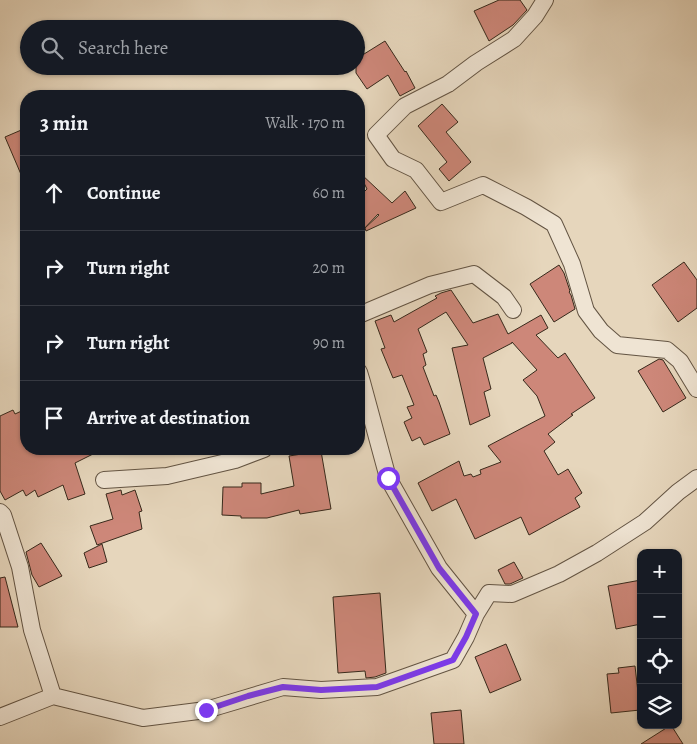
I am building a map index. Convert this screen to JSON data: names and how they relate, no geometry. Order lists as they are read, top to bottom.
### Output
{
  "page": {
    "search": "Search here",
    "heading": ["3 min", "Walk · 170 m"],
    "list": [
      ["Continue", "60 m"],
      ["Turn right", "20 m"],
      ["Turn right", "90 m"],
      "Arrive at destination"
    ],
    "map_buttons": ["+", "−"]
  }
}
